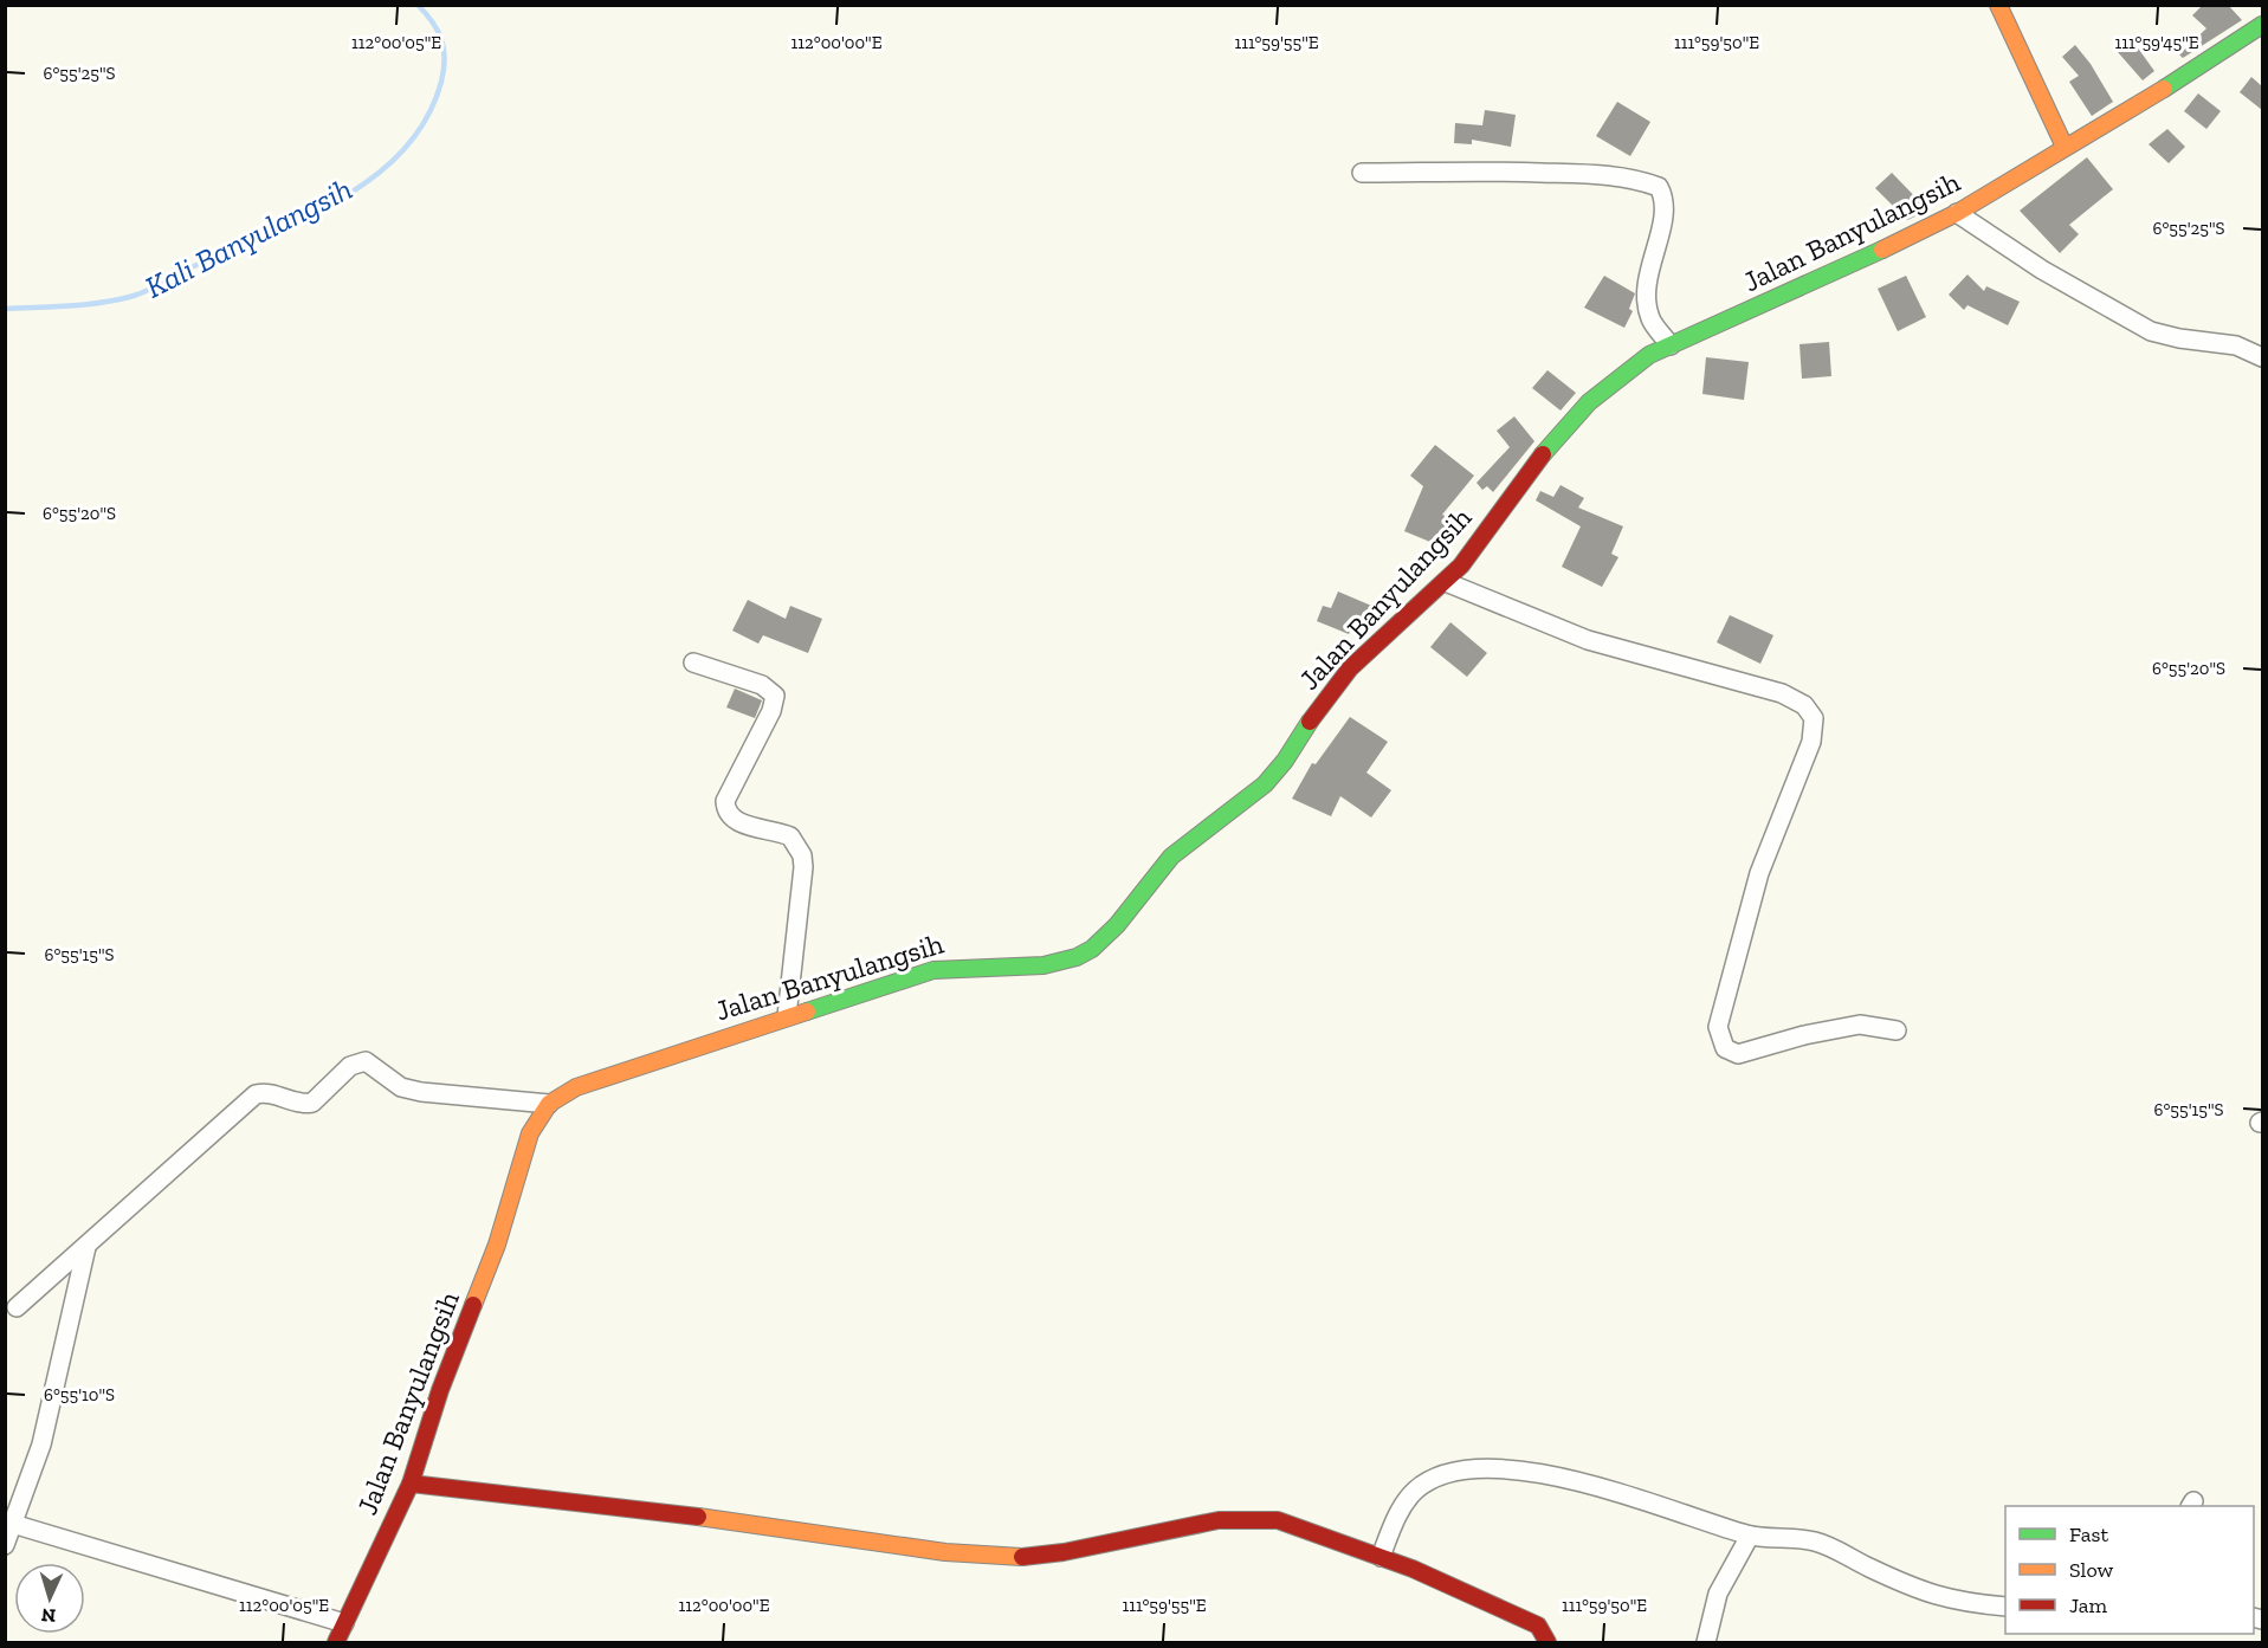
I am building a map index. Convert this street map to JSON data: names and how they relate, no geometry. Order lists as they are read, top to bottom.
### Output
{
  "streets": {
    "street": ["Jalan Banyulangsih"]
  },
  "water": ["Kali Banyulangsih"],
  "legend": ["Fast", "Slow", "Jam"],
  "north": "bottom",
  "coordinates": [
    "112°00'05\"E",
    "112°00'00\"E",
    "111°59'55\"E",
    "111°59'50\"E",
    "111°59'45\"E",
    "6°55'25\"S",
    "6°55'20\"S",
    "6°55'15\"S",
    "6°55'10\"S"
  ]
}
